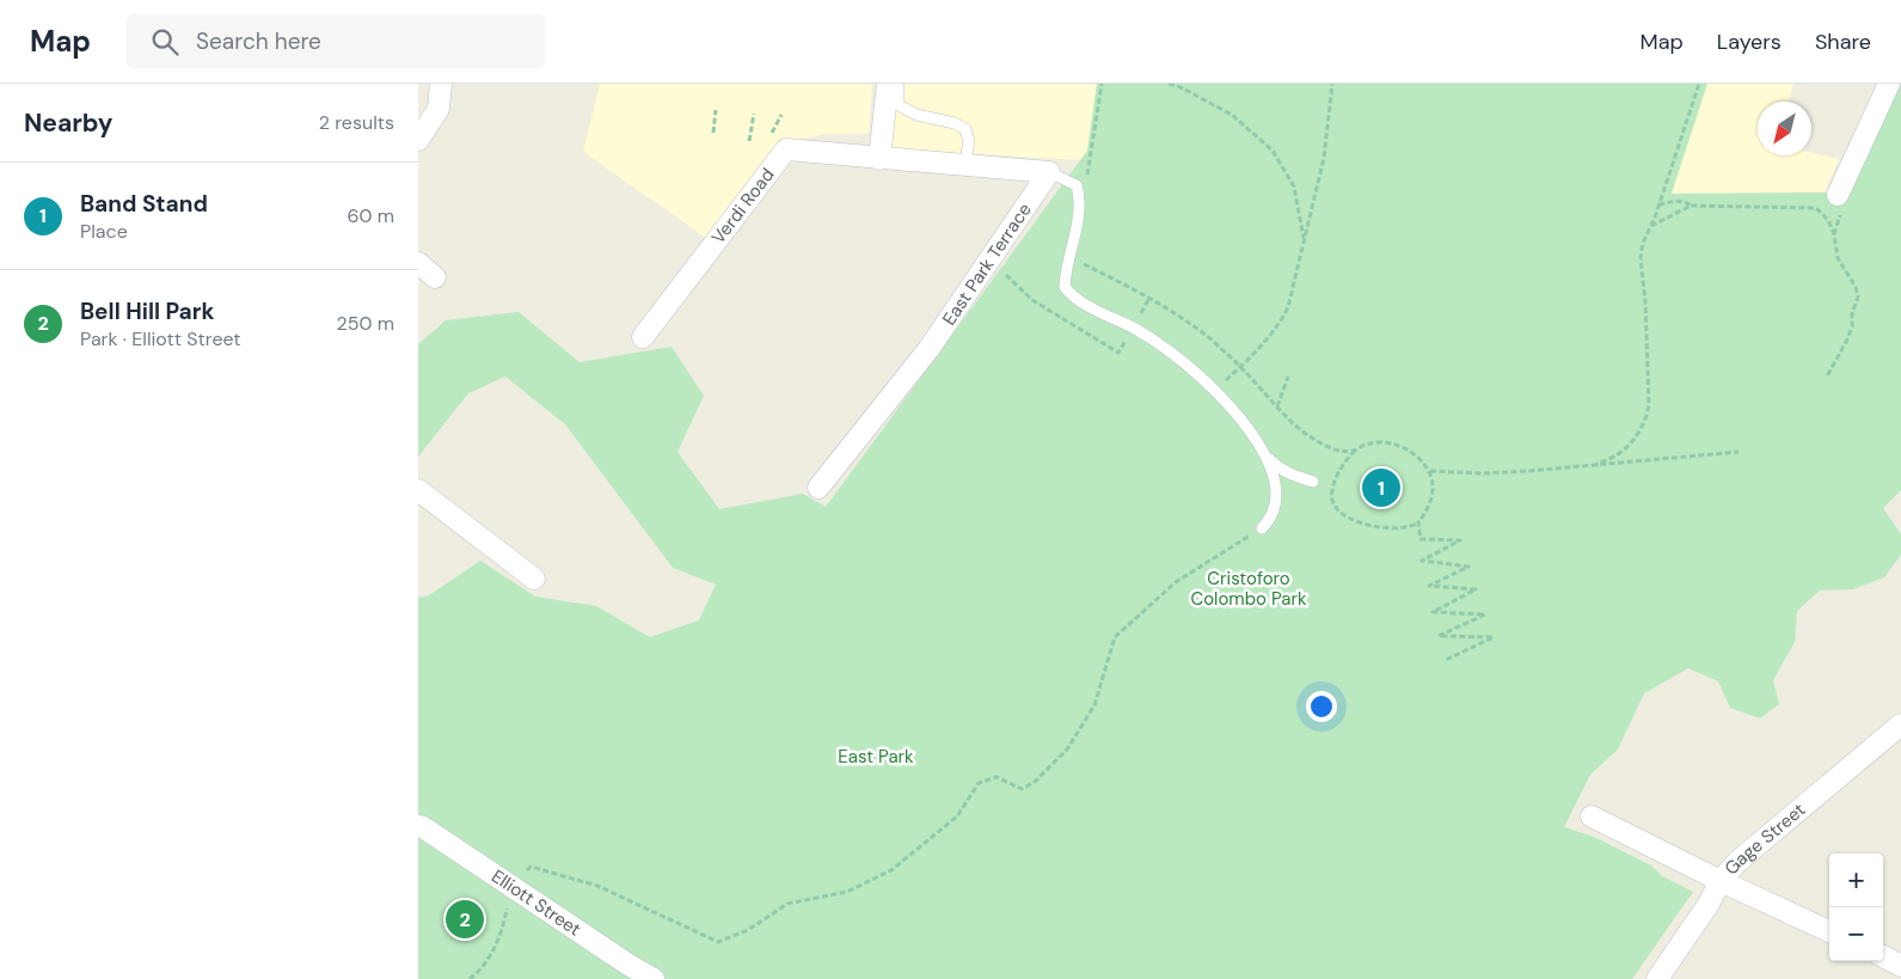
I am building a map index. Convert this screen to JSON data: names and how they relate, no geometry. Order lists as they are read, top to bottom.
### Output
{
  "streets": {
    "street": [
      "Verdi Road",
      "East Park Terrace",
      "Gage Street",
      "Elliott Street"
    ]
  },
  "parks": ["Cristoforo Colombo Park", "East Park"],
  "north": "bottom left",
  "page": {
    "header": "Map",
    "search": "Search here",
    "nav": ["Map", "Layers", "Share"],
    "heading": ["Nearby", "2 results"],
    "list": [
      {
        "mark": "1",
        "name": "Band Stand",
        "note": "Place",
        "value": "60 m"
      },
      {
        "mark": "2",
        "name": "Bell Hill Park",
        "note": "Park · Elliott Street",
        "value": "250 m"
      }
    ],
    "pins": ["1", "2"],
    "map_buttons": ["+", "−"]
  }
}
